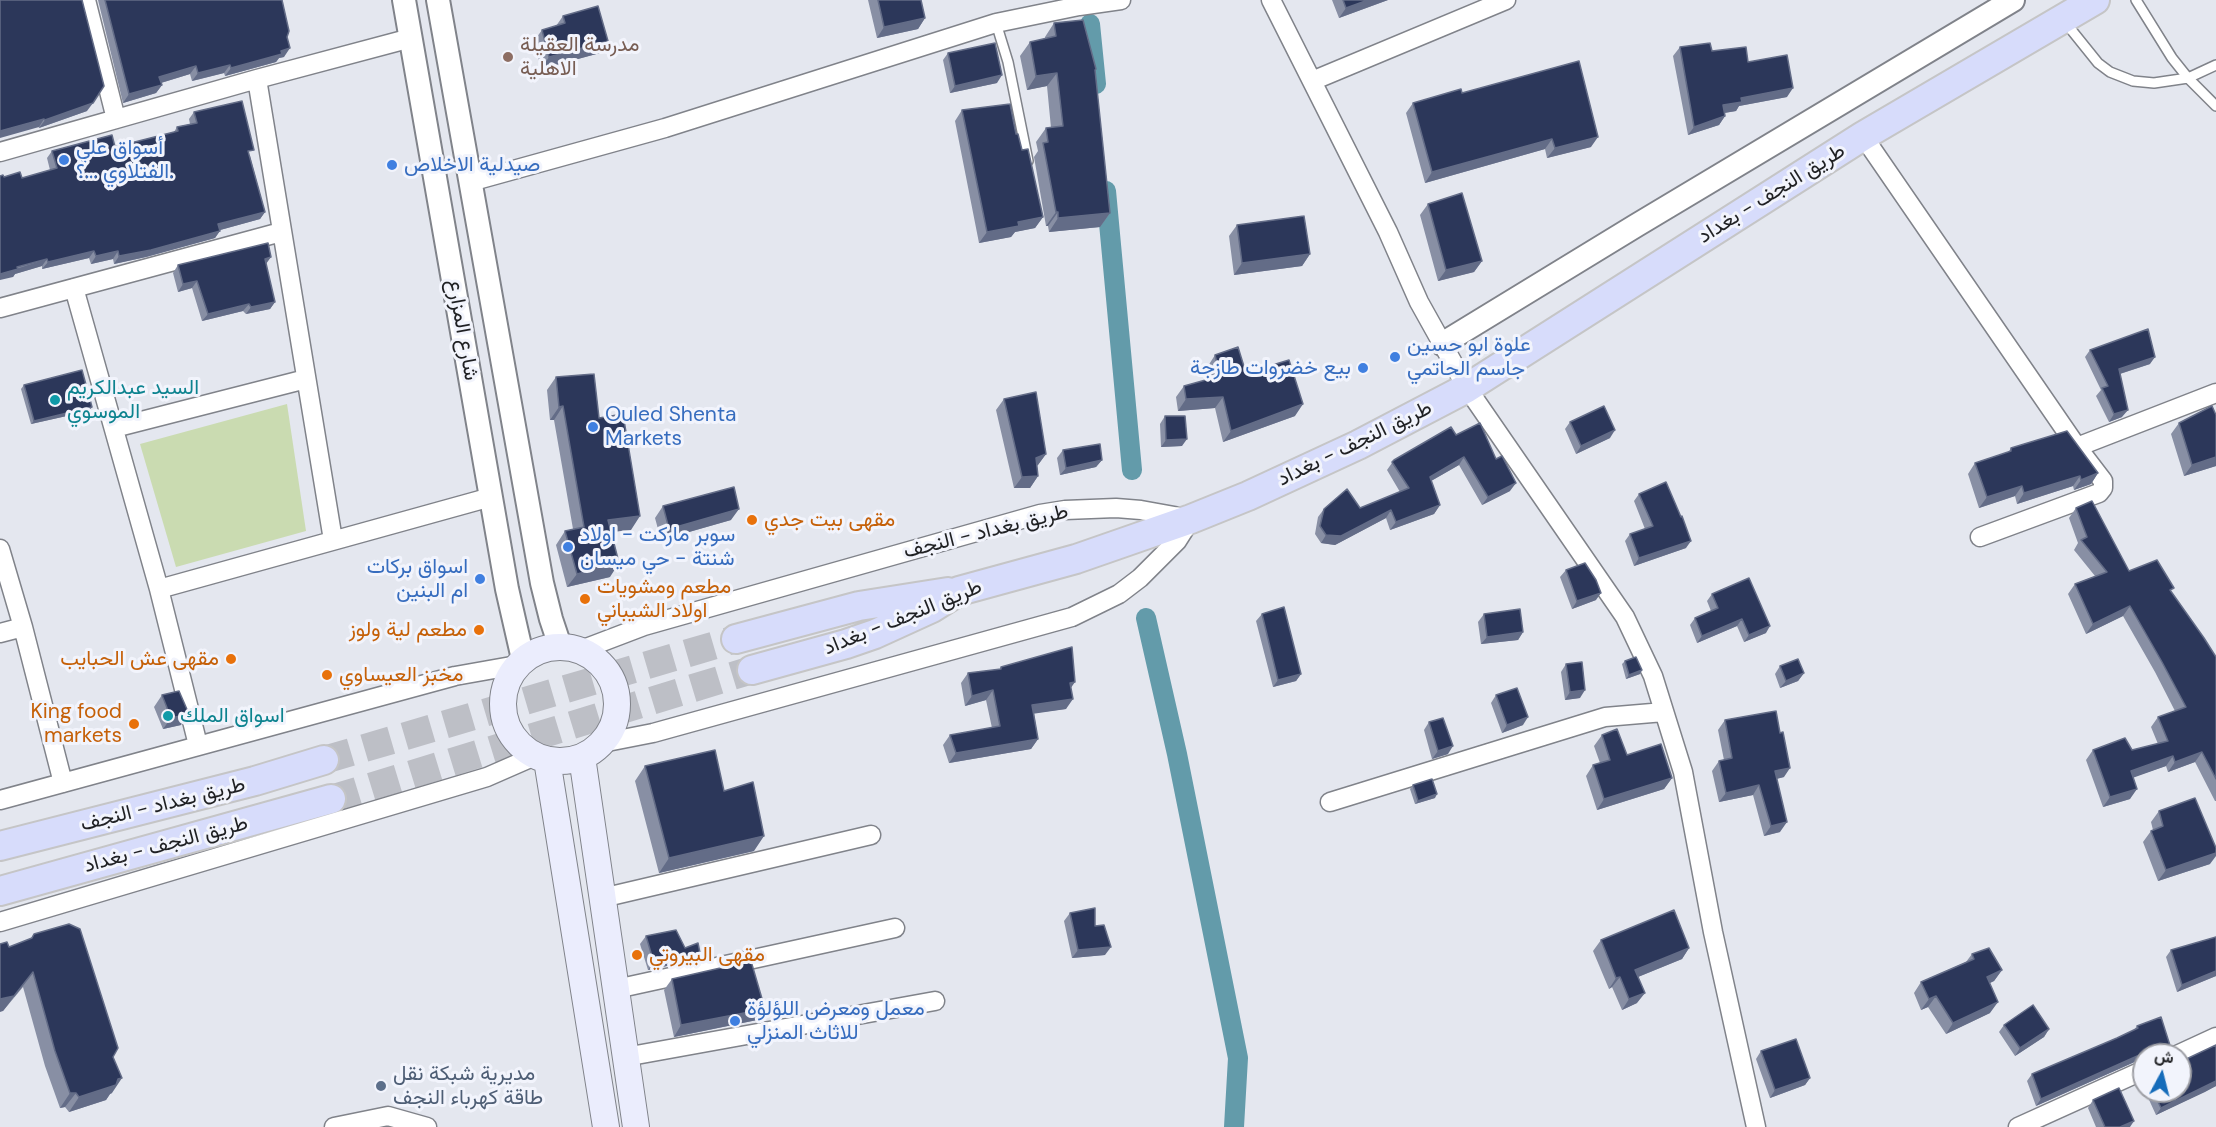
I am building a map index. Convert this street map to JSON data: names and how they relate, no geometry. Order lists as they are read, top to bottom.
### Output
{
  "streets": {
    "main road": ["طريق النجف - بغداد", "طريق بغداد - النجف"],
    "street": ["شارع المزارع"]
  },
  "crossings": [
    ["طريق النجف - بغداد", "طريق بغداد - النجف"],
    ["شارع المزارع", "طريق بغداد - النجف"]
  ],
  "places": [
    "مدرسة العقيلة الاهلية",
    "أسواق علي الفتلاوي ...؟.",
    "صيدلية الاخلاص",
    "علوة ابو حسين جاسم الحاتمي",
    "بيع خضروات طازجة",
    "السيد عبدالكريم الموسوي",
    "Ouled Shenta Markets",
    "مقهى بيت جدي",
    "سوبر ماركت - اولاد شنتة - حي ميسان",
    "اسواق بركات ام البنين",
    "مطعم ومشويات اولاد الشيباني",
    "مطعم لية ولوز",
    "مقهى عش الحبايب",
    "مخبز العيساوي",
    "اسواق الملك",
    "King food markets",
    "مقهى البيروتي",
    "معمل ومعرض اللؤلؤة للاثاث المنزلي",
    "مديرية شبكة نقل طاقة كهرباء النجف"
  ],
  "north": "top"
}
